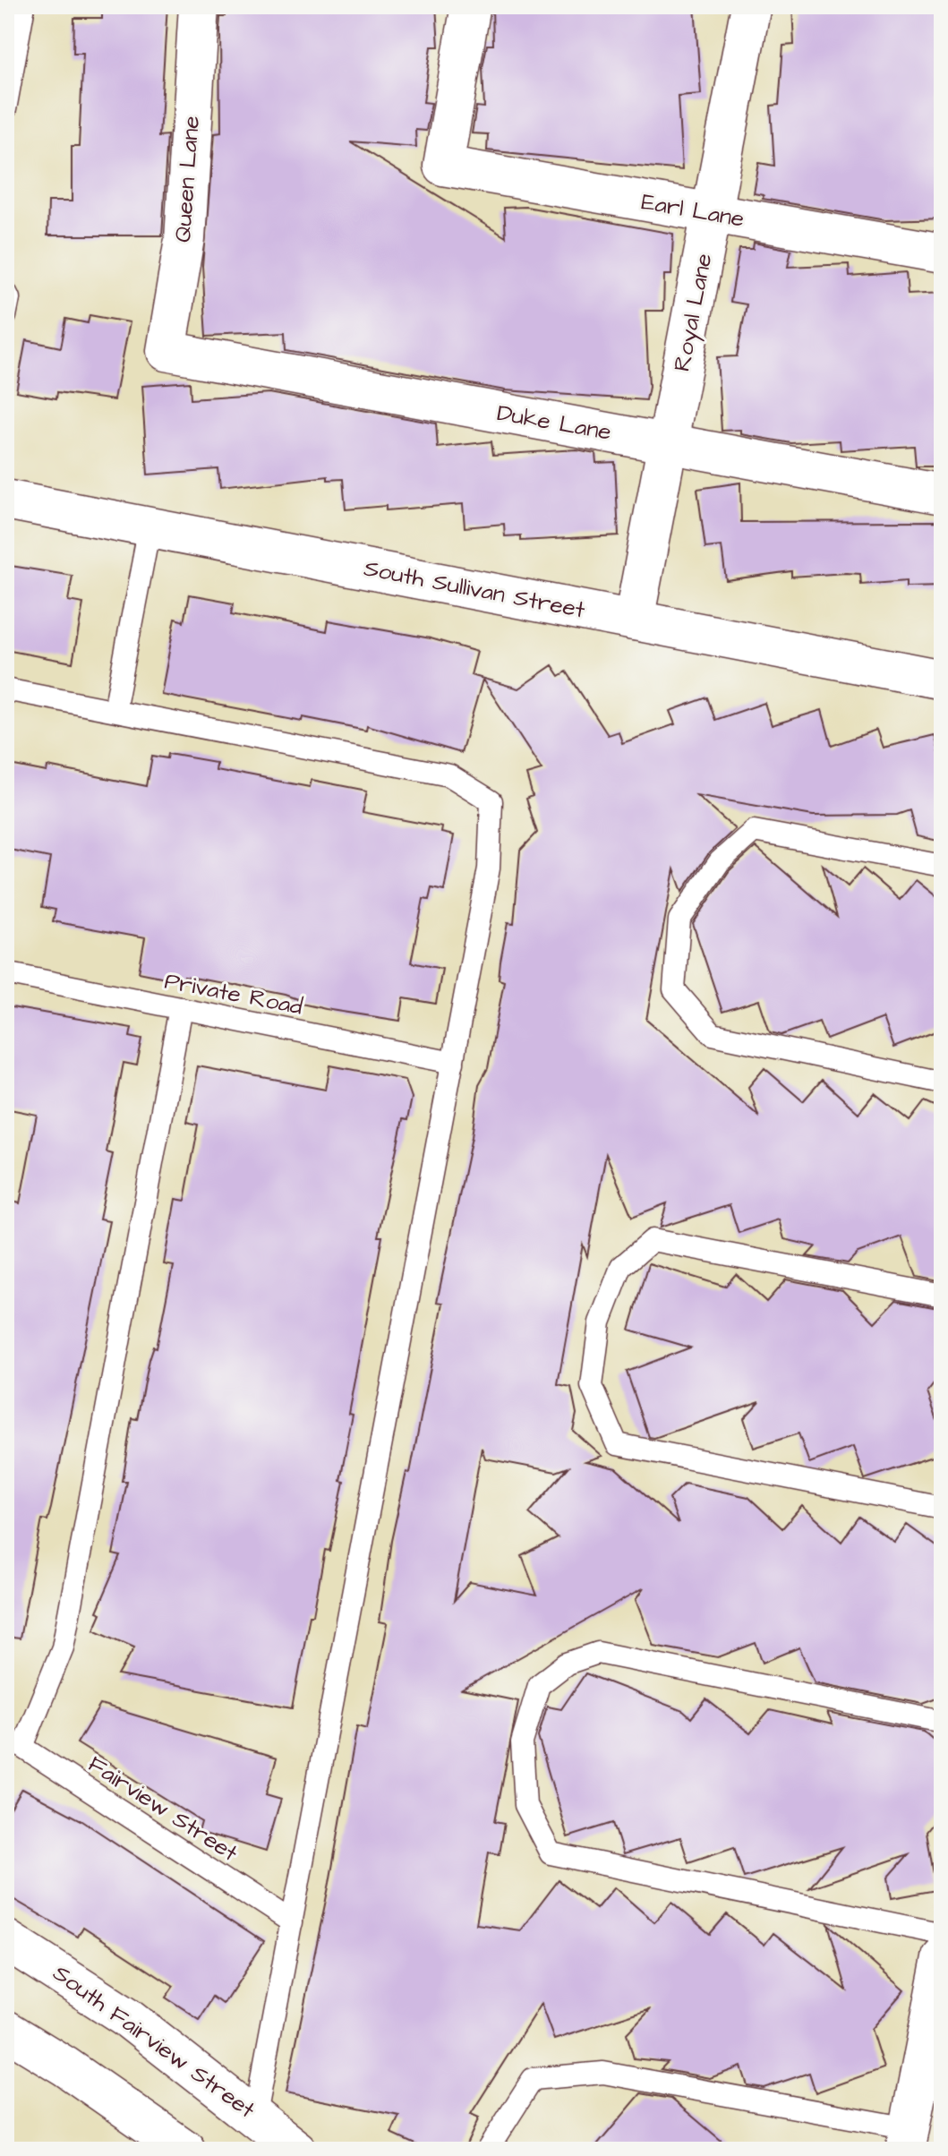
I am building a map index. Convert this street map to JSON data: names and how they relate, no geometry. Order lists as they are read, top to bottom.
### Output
{
  "streets": {
    "street": [
      "Queen Lane",
      "Earl Lane",
      "Royal Lane",
      "Duke Lane",
      "South Sullivan Street",
      "South Fairview Street"
    ],
    "lane": ["Private Road", "Fairview Street"]
  },
  "crossings": [
    ["Queen Lane", "Duke Lane"],
    ["Earl Lane", "Royal Lane"],
    ["Royal Lane", "Duke Lane"],
    ["Royal Lane", "South Sullivan Street"]
  ]
}
